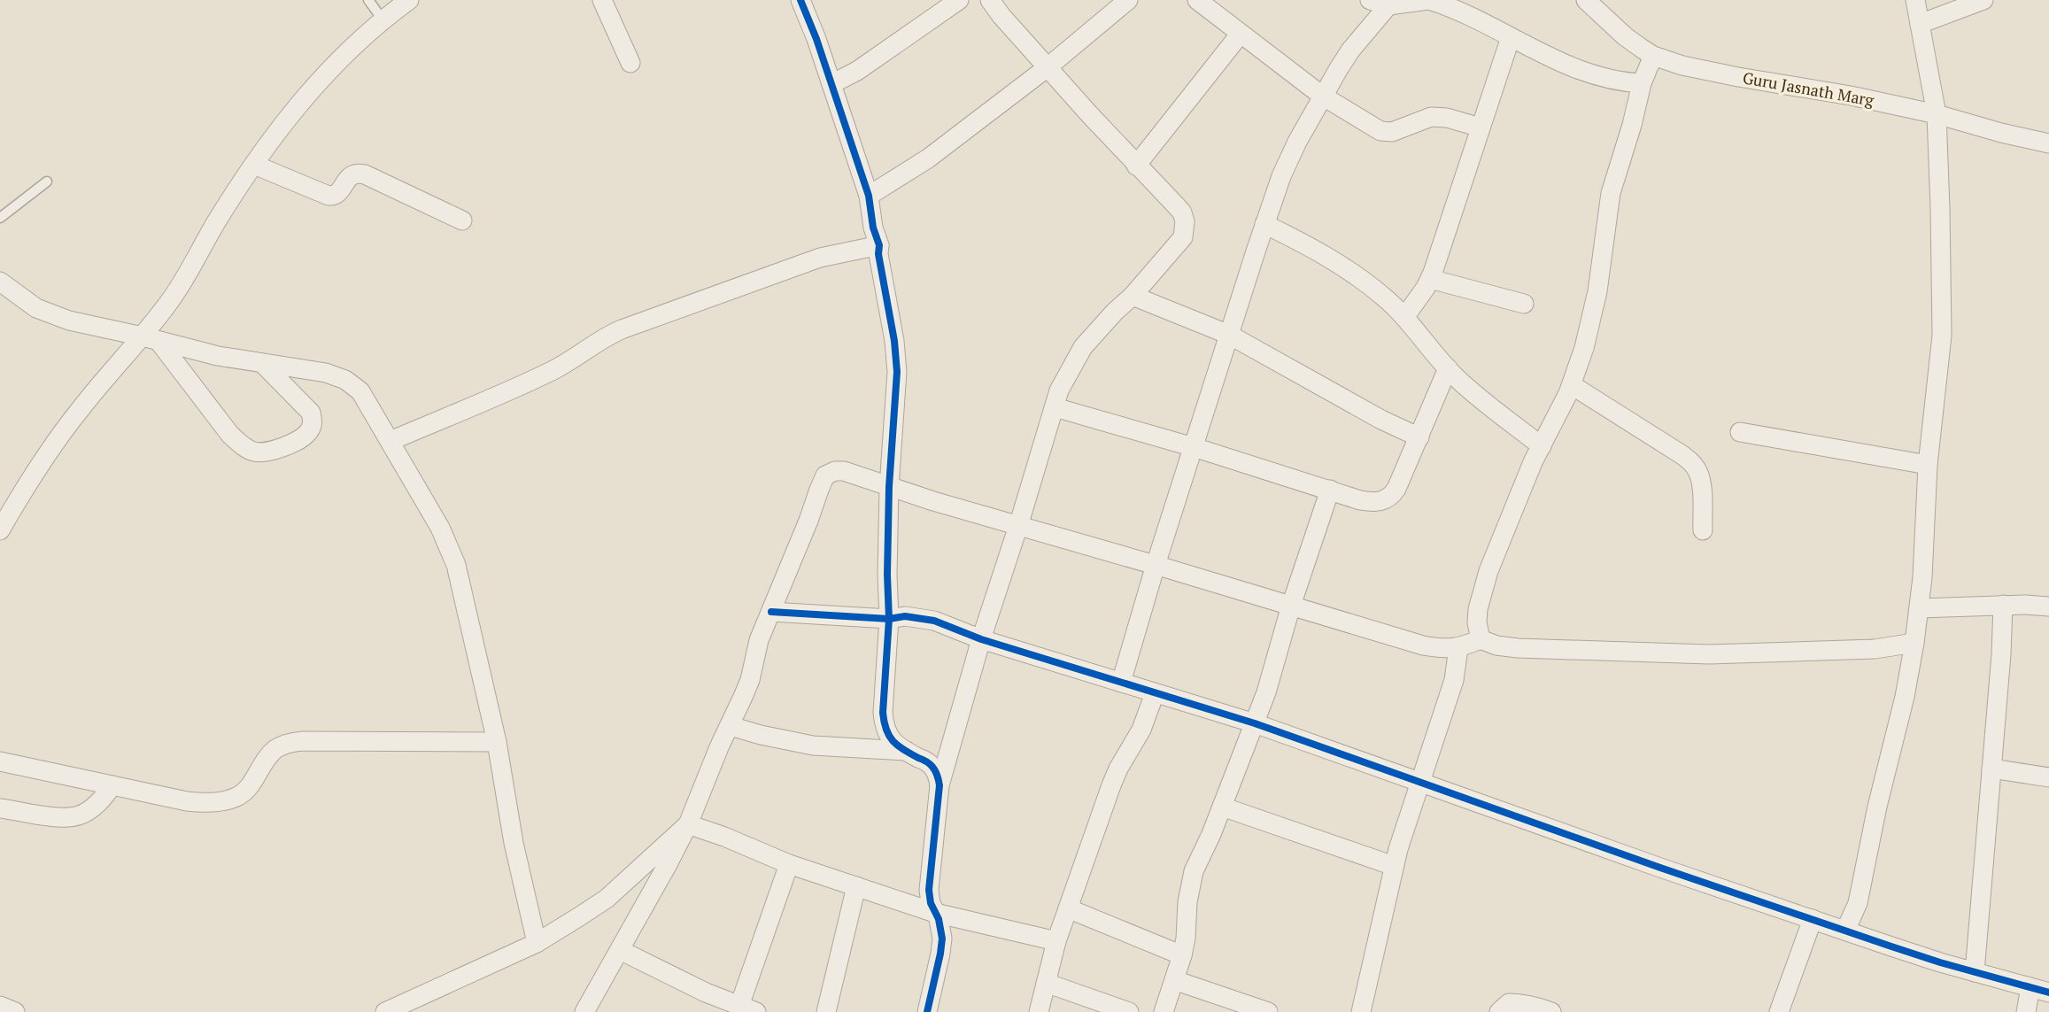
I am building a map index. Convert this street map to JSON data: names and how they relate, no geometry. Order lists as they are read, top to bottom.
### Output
{
  "streets": {
    "street": ["Guru Jasnath Marg"]
  }
}
